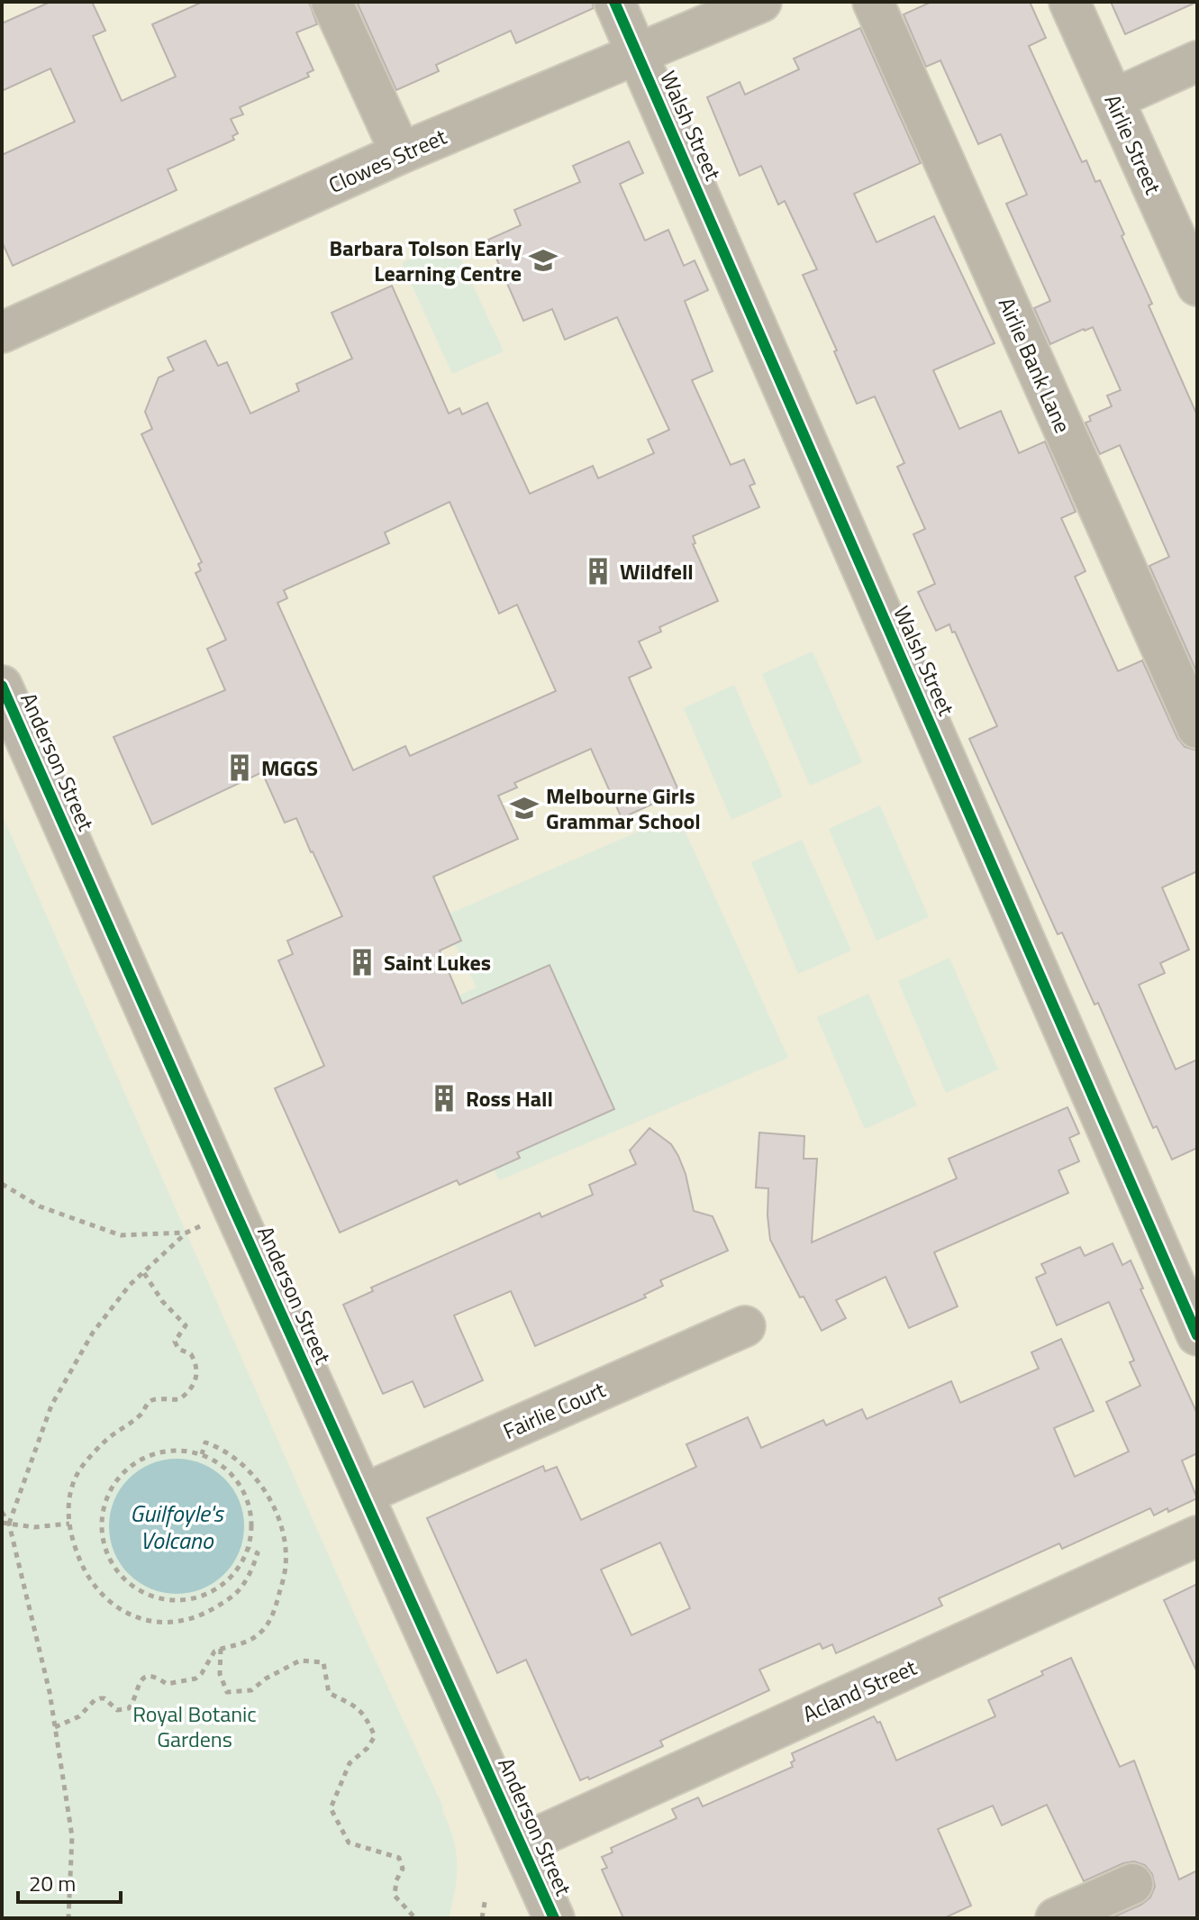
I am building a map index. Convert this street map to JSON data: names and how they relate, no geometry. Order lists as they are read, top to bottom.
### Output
{
  "streets": {
    "street": [
      "Walsh Street",
      "Airlie Street",
      "Clowes Street",
      "Airlie Bank Lane",
      "Anderson Street",
      "Fairlie Court",
      "Acland Street"
    ]
  },
  "crossings": [
    ["Walsh Street", "Clowes Street"],
    ["Anderson Street", "Fairlie Court"],
    ["Anderson Street", "Acland Street"]
  ],
  "water": ["Guilfoyle's Volcano"],
  "parks": ["Royal Botanic Gardens"],
  "places": {
    "school or university": ["Barbara Tolson Early Learning Centre", "Melbourne Girls Grammar School"],
    "building": [
      "Wildfell",
      "MGGS",
      "Saint Lukes",
      "Ross Hall"
    ]
  },
  "scale_bar": "20 m"
}
